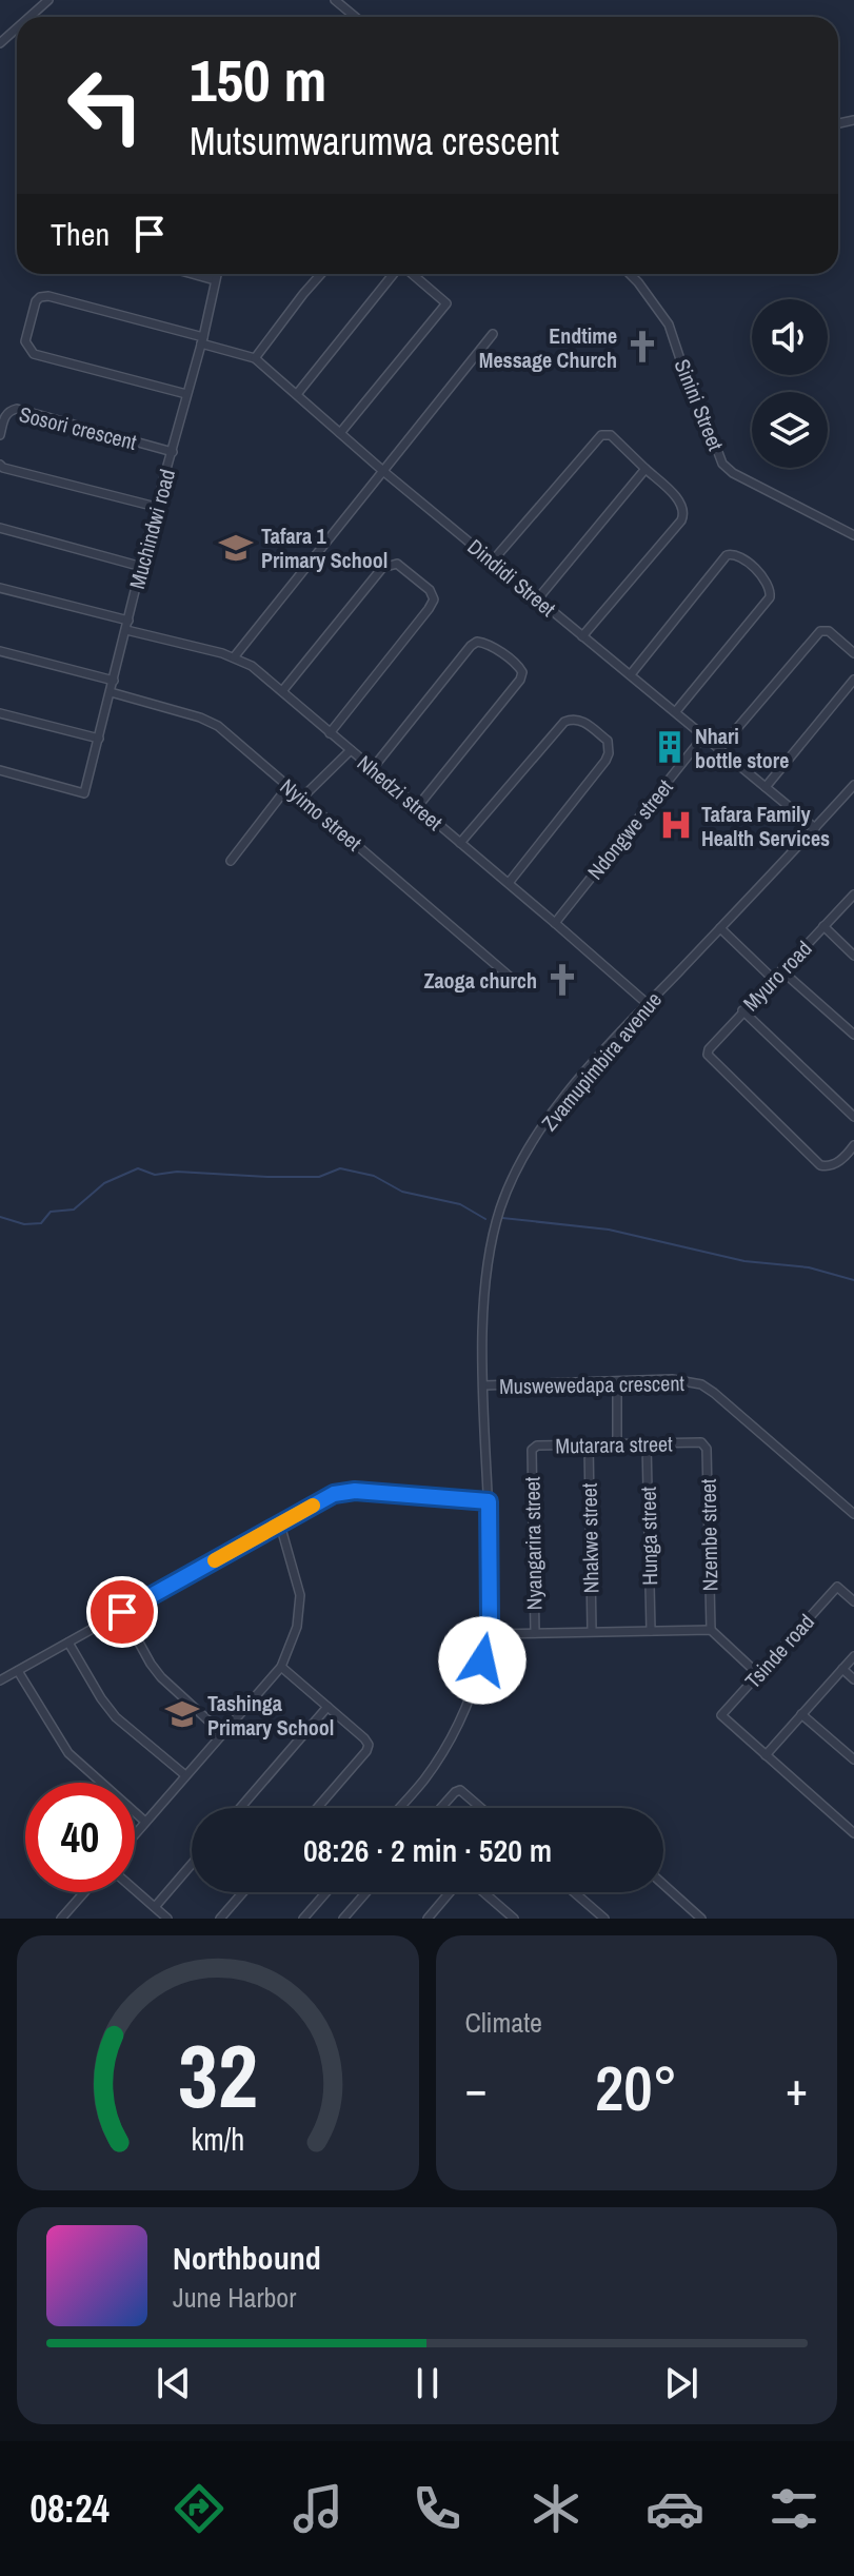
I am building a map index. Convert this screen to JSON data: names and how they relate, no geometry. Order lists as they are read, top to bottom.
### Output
{
  "streets": {
    "street": [
      "Sinini Street",
      "Sosori crescent",
      "Muchindwi road",
      "Dindidi Street",
      "Nhedzi street",
      "Nyimo street",
      "Ndongwe street",
      "Myuro road",
      "Zvamupimbira avenue",
      "Muswewedapa crescent",
      "Mutarara street",
      "Nzembe street",
      "Hunga street",
      "Nhakwe street",
      "Nyangarira street",
      "Tsinde road"
    ]
  },
  "crossings": [
    ["Sosori crescent", "Muchindwi road"],
    ["Muchindwi road", "Dindidi Street"],
    ["Muchindwi road", "Nhedzi street"],
    ["Muchindwi road", "Nyimo street"],
    ["Dindidi Street", "Ndongwe street"],
    ["Dindidi Street", "Zvamupimbira avenue"],
    ["Nhedzi street", "Ndongwe street"],
    ["Nhedzi street", "Zvamupimbira avenue"],
    ["Zvamupimbira avenue", "Muswewedapa crescent"],
    ["Mutarara street", "Nzembe street"],
    ["Mutarara street", "Hunga street"],
    ["Mutarara street", "Nhakwe street"],
    ["Mutarara street", "Nyangarira street"]
  ],
  "places": {
    "church": ["Endtime Message Church", "Zaoga church"],
    "school or university": ["Tafara 1 Primary School", "Tashinga Primary School"],
    "building": ["Nhari bottle store"],
    "hospital": ["Tafara Family Health Services"]
  },
  "page": {
    "turn": ["150 m", "Mutsumwarumwa crescent"],
    "then": "Then",
    "limit": "40",
    "trip": "08:26 · 2 min · 520 m",
    "tile": "Climate",
    "heat": ["−", "20°", "+"],
    "song": ["Northbound", "June Harbor"],
    "tabs": "08:24",
    "gauge": ["32", "km/h"]
  }
}
